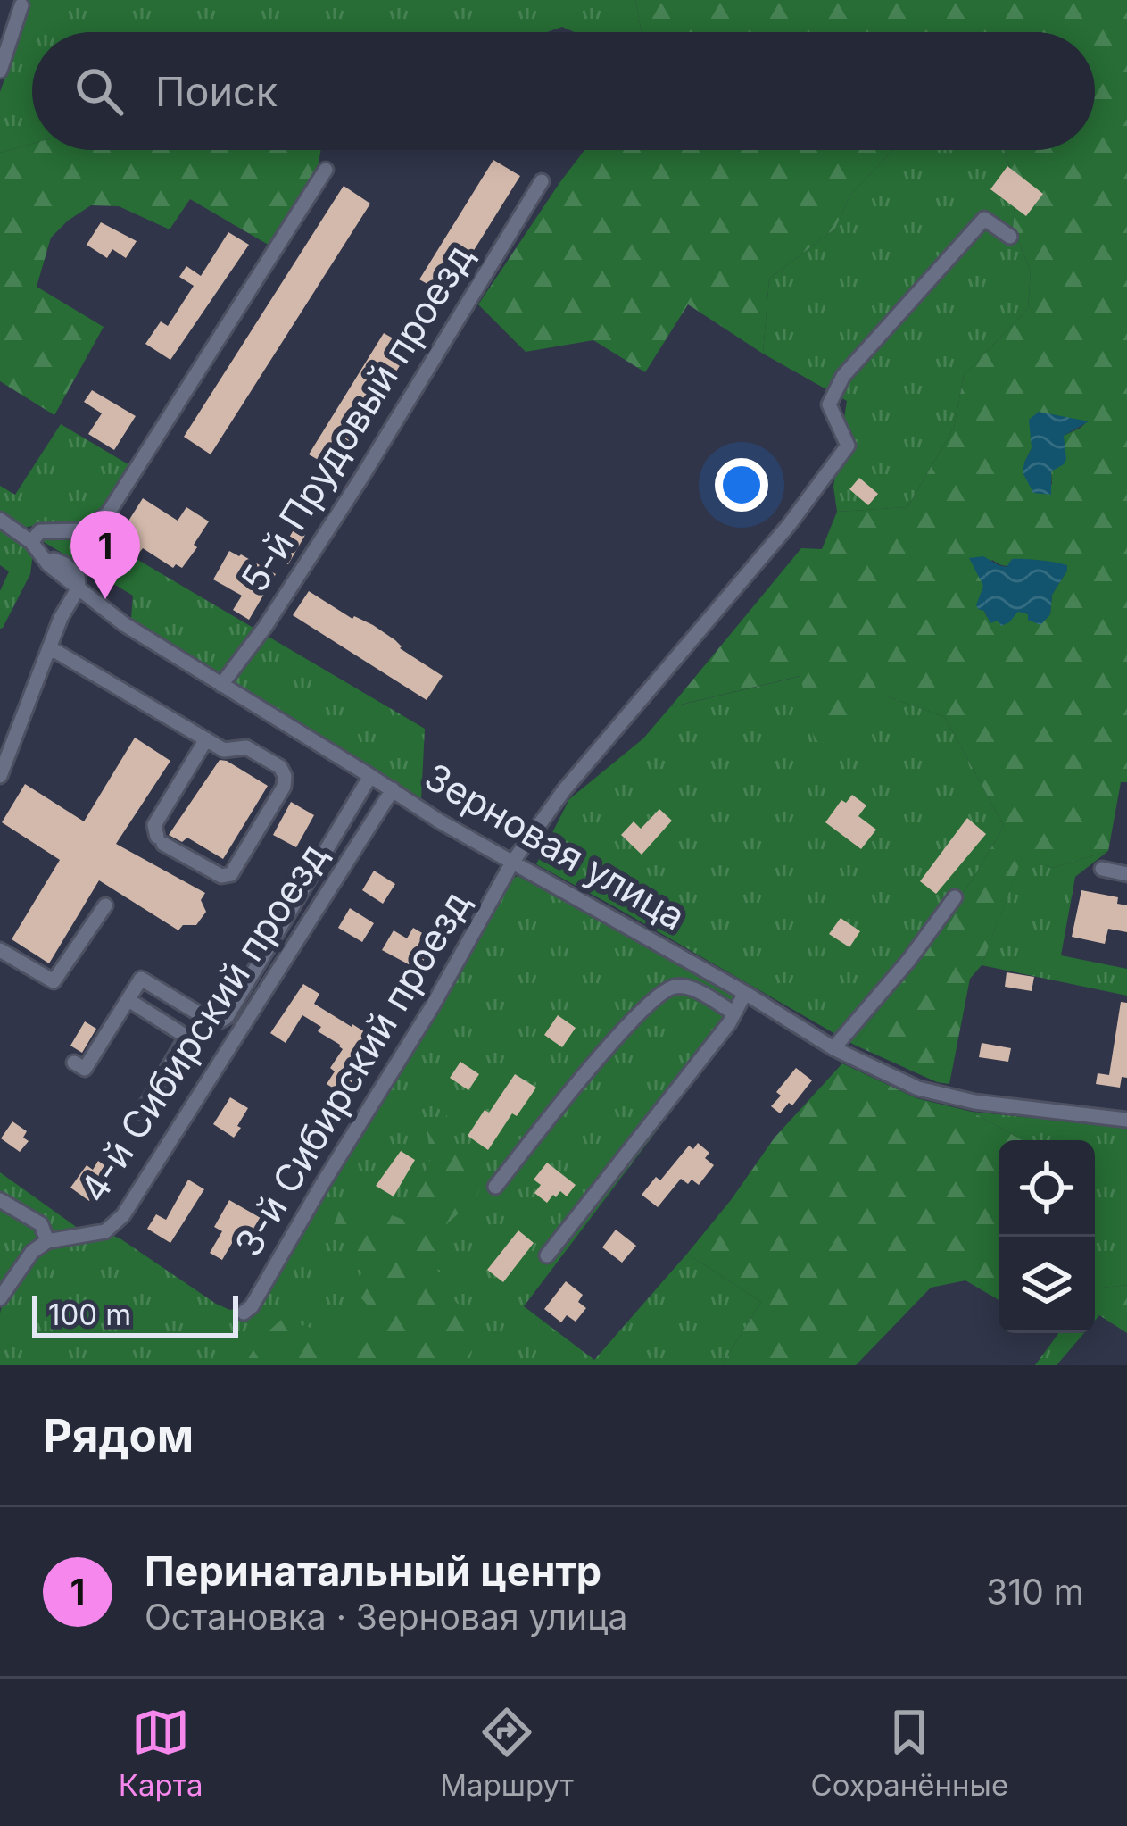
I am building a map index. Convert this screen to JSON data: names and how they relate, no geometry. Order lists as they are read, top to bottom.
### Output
{
  "streets": {
    "street": [
      "5-й Прудовый проезд",
      "Зерновая улица",
      "4-й Сибирский проезд",
      "3-й Сибирский проезд"
    ]
  },
  "crossings": [
    ["5-й Прудовый проезд", "Зерновая улица"],
    ["Зерновая улица", "4-й Сибирский проезд"],
    ["Зерновая улица", "3-й Сибирский проезд"]
  ],
  "scale_bar": "100 m",
  "page": {
    "search": "Поиск",
    "pins": "1",
    "scale": "100 m",
    "heading": "Рядом",
    "list": [
      {
        "mark": "1",
        "name": "Перинатальный центр",
        "note": "Остановка · Зерновая улица",
        "value": "310 m"
      }
    ],
    "nav": ["Карта", "Маршрут", "Сохранённые"]
  }
}
